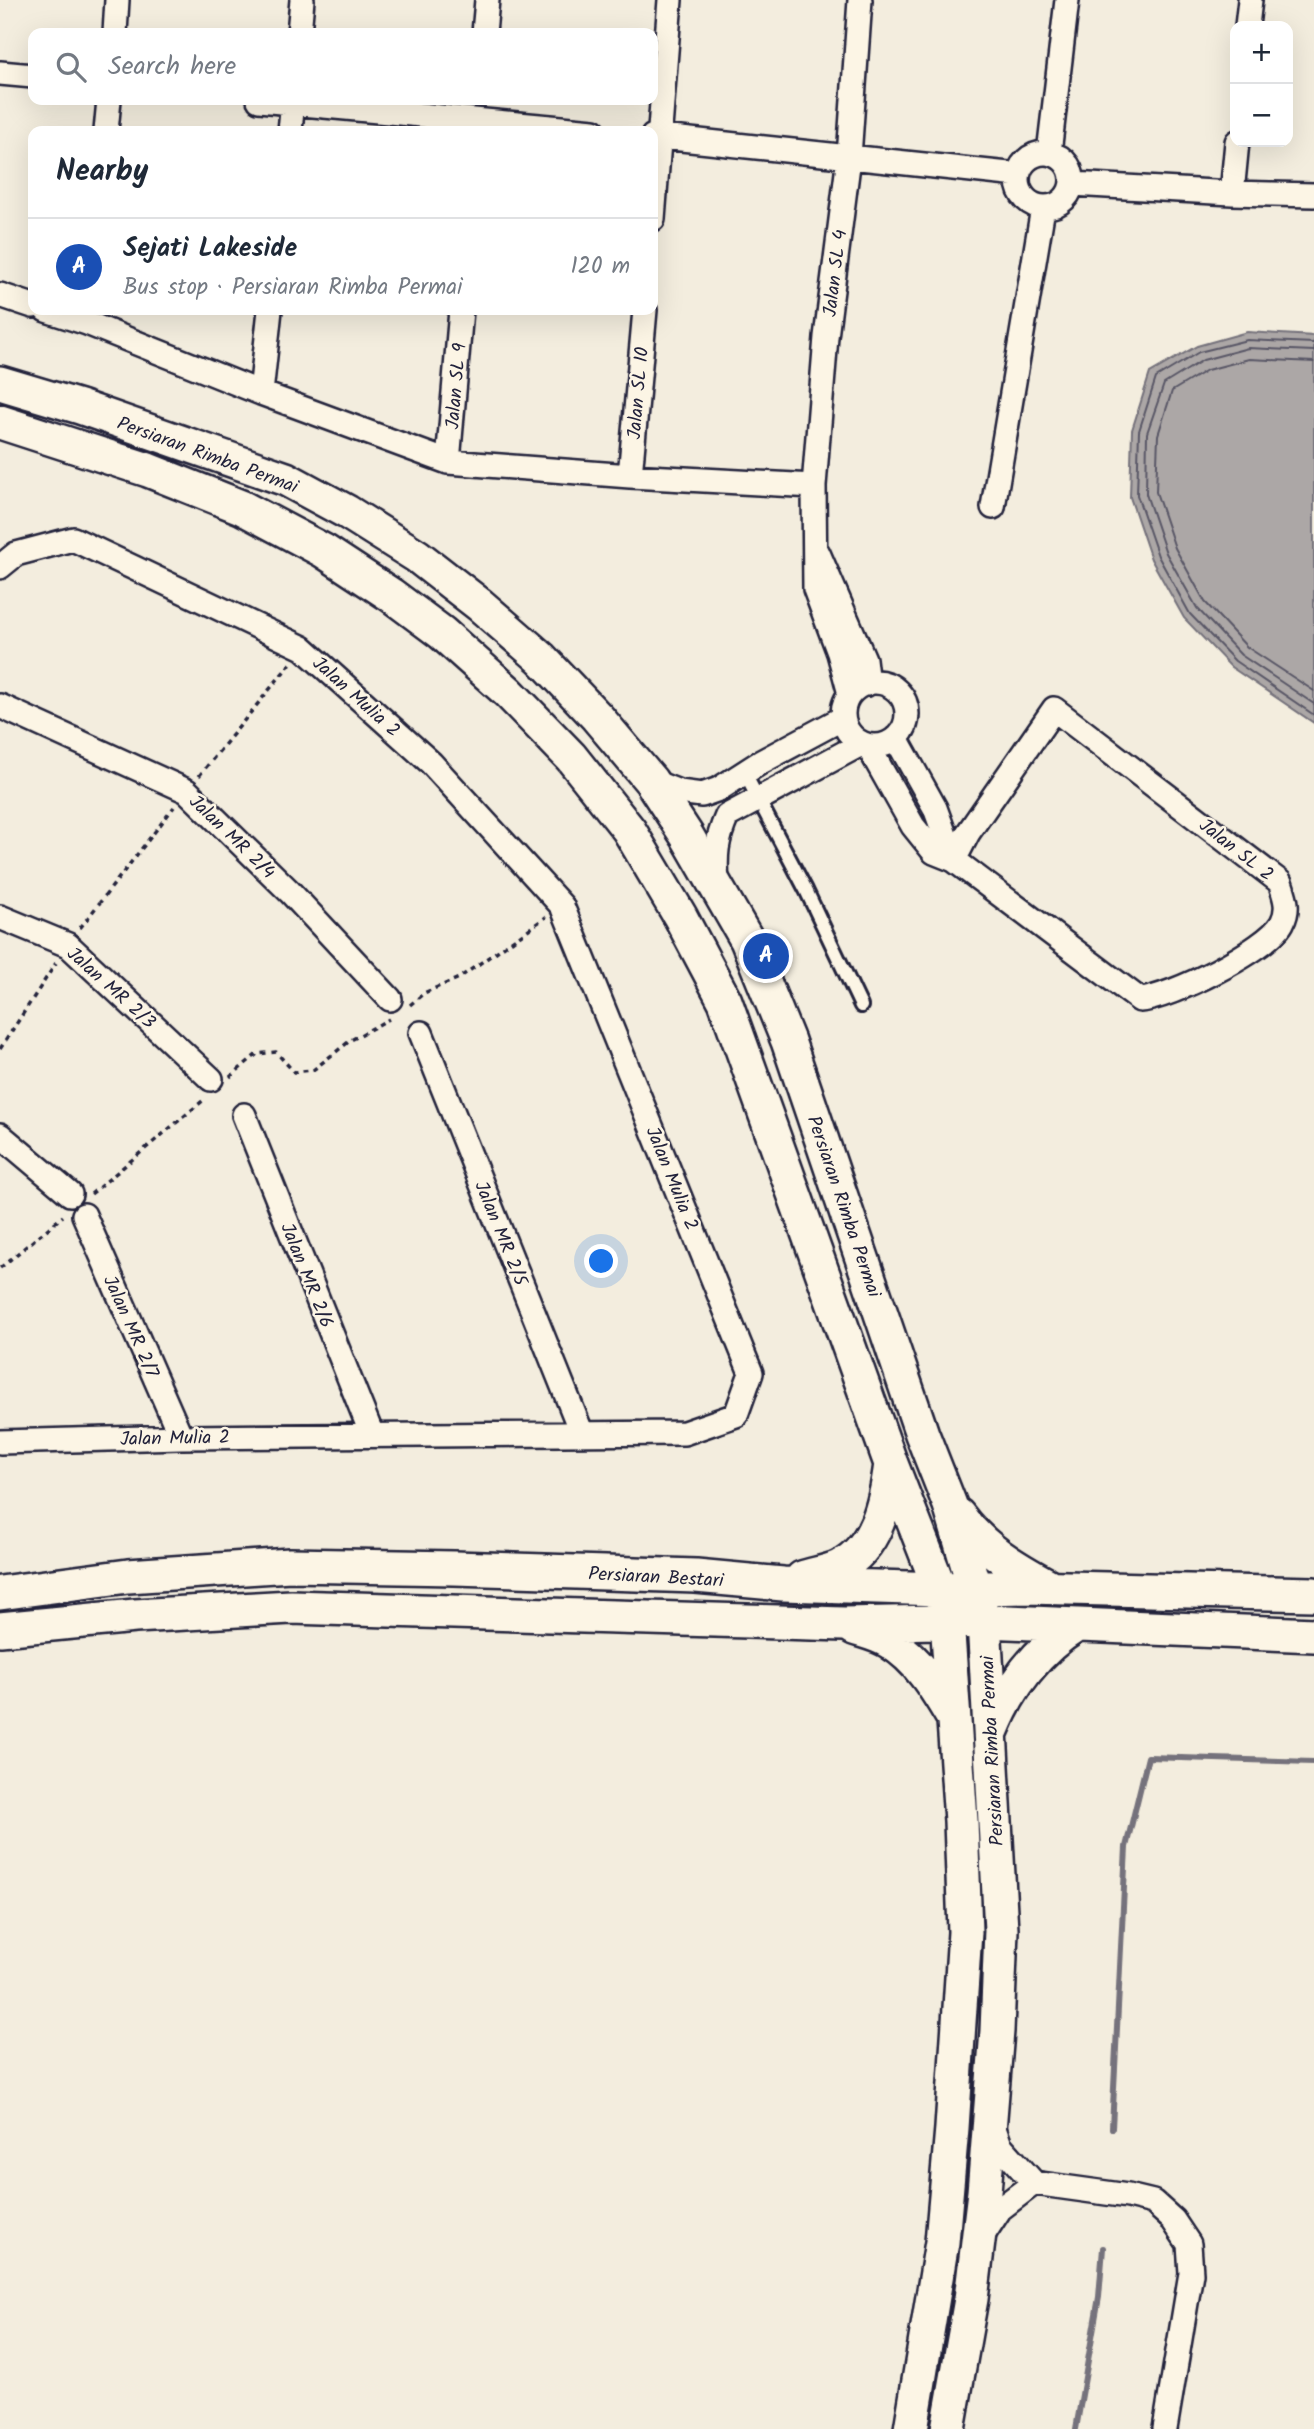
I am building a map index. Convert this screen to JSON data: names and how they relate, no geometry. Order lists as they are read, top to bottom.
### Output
{
  "streets": {
    "main road": ["Persiaran Rimba Permai", "Persiaran Bestari"],
    "street": [
      "Jalan SL 4",
      "Jalan SL 9",
      "Jalan SL 10",
      "Jalan Mulia 2",
      "Jalan MR 2/4",
      "Jalan SL 2",
      "Jalan MR 2/3",
      "Jalan MR 2/5",
      "Jalan MR 2/6",
      "Jalan MR 2/7"
    ]
  },
  "crossings": [
    ["Jalan SL 4", "Jalan SL 2"],
    ["Persiaran Rimba Permai", "Persiaran Bestari"],
    ["Jalan Mulia 2", "Jalan MR 2/5"],
    ["Jalan Mulia 2", "Jalan MR 2/6"],
    ["Jalan Mulia 2", "Jalan MR 2/7"]
  ],
  "page": {
    "map_buttons": ["+", "−"],
    "search": "Search here",
    "heading": "Nearby",
    "list": [
      {
        "mark": "A",
        "name": "Sejati Lakeside",
        "note": "Bus stop · Persiaran Rimba Permai",
        "value": "120 m"
      }
    ],
    "pins": "A"
  }
}
